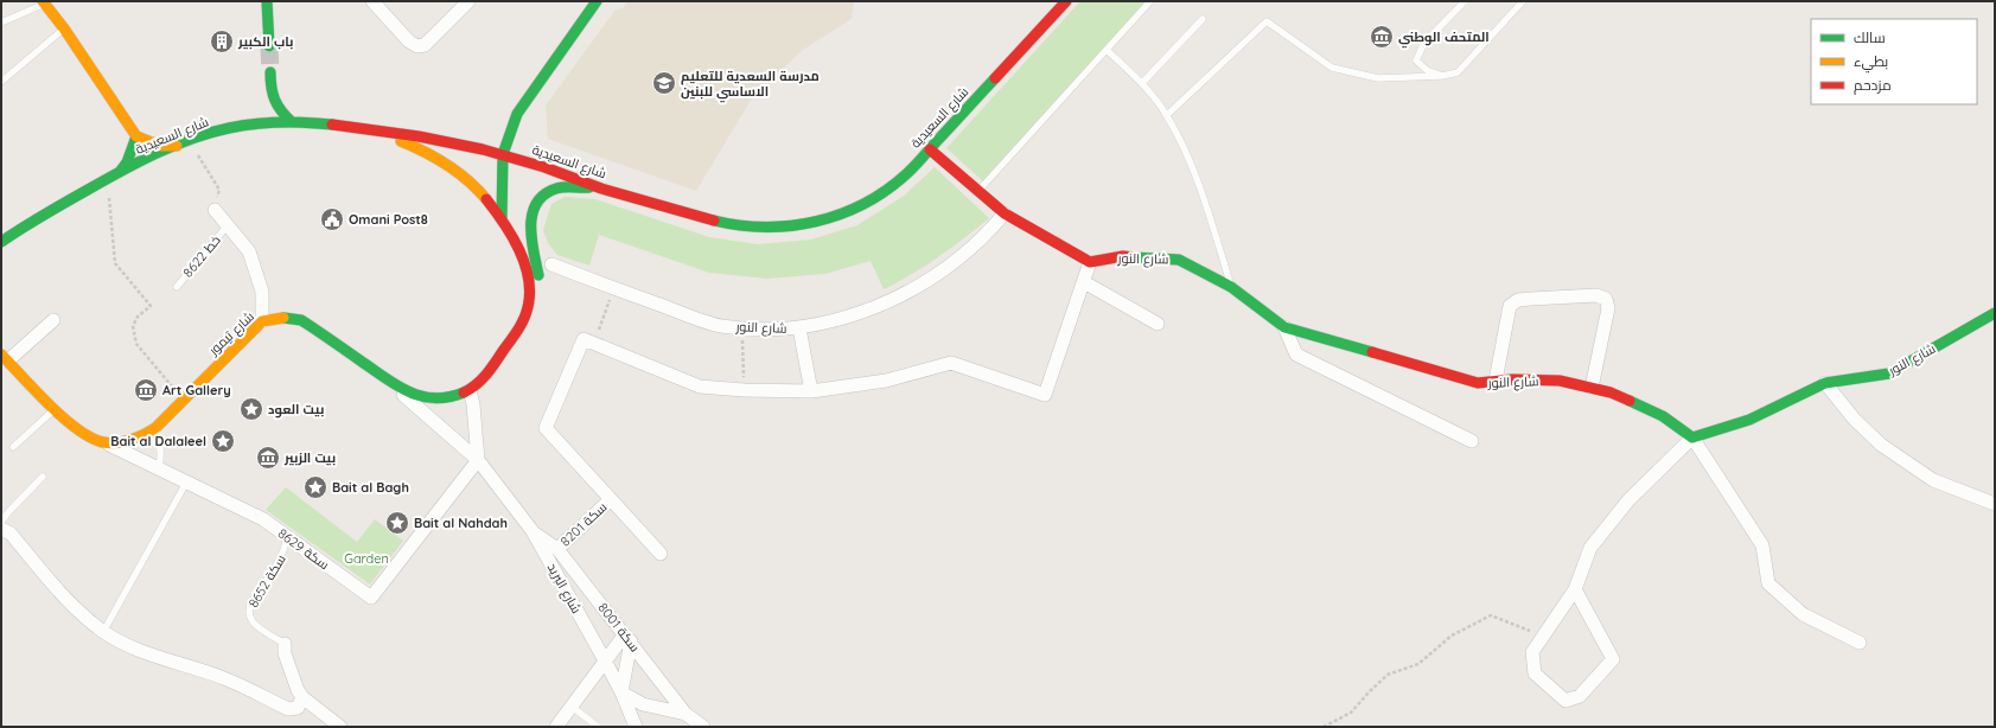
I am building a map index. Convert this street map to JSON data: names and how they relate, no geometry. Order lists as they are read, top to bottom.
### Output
{
  "streets": {
    "main road": ["شارع السعيدية", "شارع النور", "شارع تيمور"],
    "street": [
      "سكة 8201",
      "سكة 8629",
      "سكة 8652",
      "شارع البريد",
      "سكة 8001"
    ],
    "lane": ["8622 خط"]
  },
  "crossings": [
    ["شارع السعيدية", "شارع تيمور"],
    ["شارع تيمور", "سكة 8629"],
    ["شارع تيمور", "شارع البريد"],
    ["سكة 8201", "سكة 8001"],
    ["سكة 8629", "سكة 8652"],
    ["سكة 8629", "شارع البريد"],
    ["شارع البريد", "سكة 8001"]
  ],
  "parks": ["Garden"],
  "places": {
    "museum": ["المتحف الوطني", "Art Gallery", "بيت الزبير"],
    "building": ["باب الکبیر"],
    "school or university": ["مدرسة السعدية للتعليم الاساسي للبنين"],
    "public building": ["Omani Post8"],
    "place": [
      "بيت العود",
      "Bait al Dalaleel",
      "Bait al Bagh",
      "Bait al Nahdah"
    ]
  },
  "legend": ["سالك", "بطيء", "مزدحم"]
}
